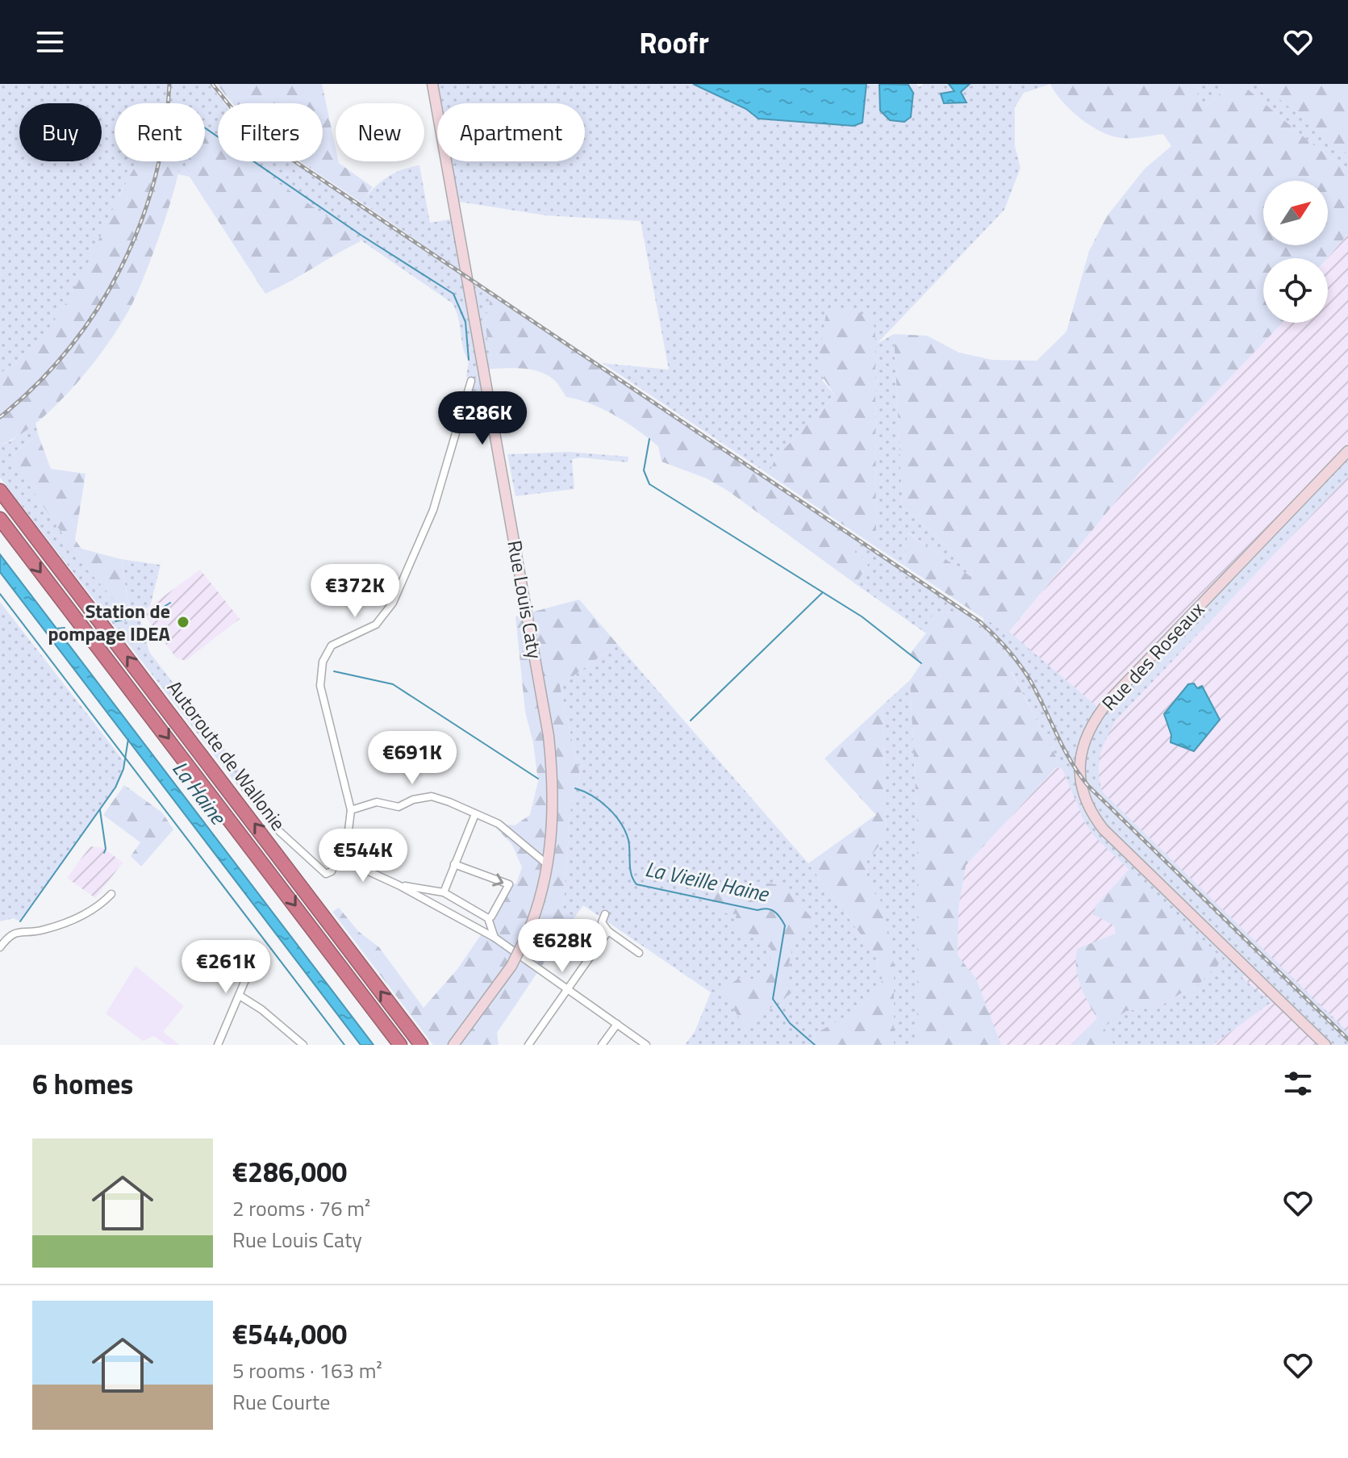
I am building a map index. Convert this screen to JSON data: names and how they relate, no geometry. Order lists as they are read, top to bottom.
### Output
{
  "streets": {
    "highway": ["Autoroute de Wallonie"],
    "main road": ["Rue Louis Caty", "Rue des Roseaux"]
  },
  "water": ["La Haine", "La Vieille Haine"],
  "places": ["Station de pompage IDEA"],
  "north": "top right",
  "page": {
    "header": "Roofr",
    "chip": [
      "Buy",
      "Rent",
      "Filters",
      "New",
      "Apartment"
    ],
    "price": [
      "€286K",
      "€372K",
      "€691K",
      "€544K",
      "€628K",
      "€261K"
    ],
    "heading": "6 homes",
    "list": [
      {
        "name": "€286,000",
        "note": "2 rooms · 76 m² · Rue Louis Caty"
      },
      {
        "name": "€544,000",
        "note": "5 rooms · 163 m² · Rue Courte"
      }
    ]
  }
}
